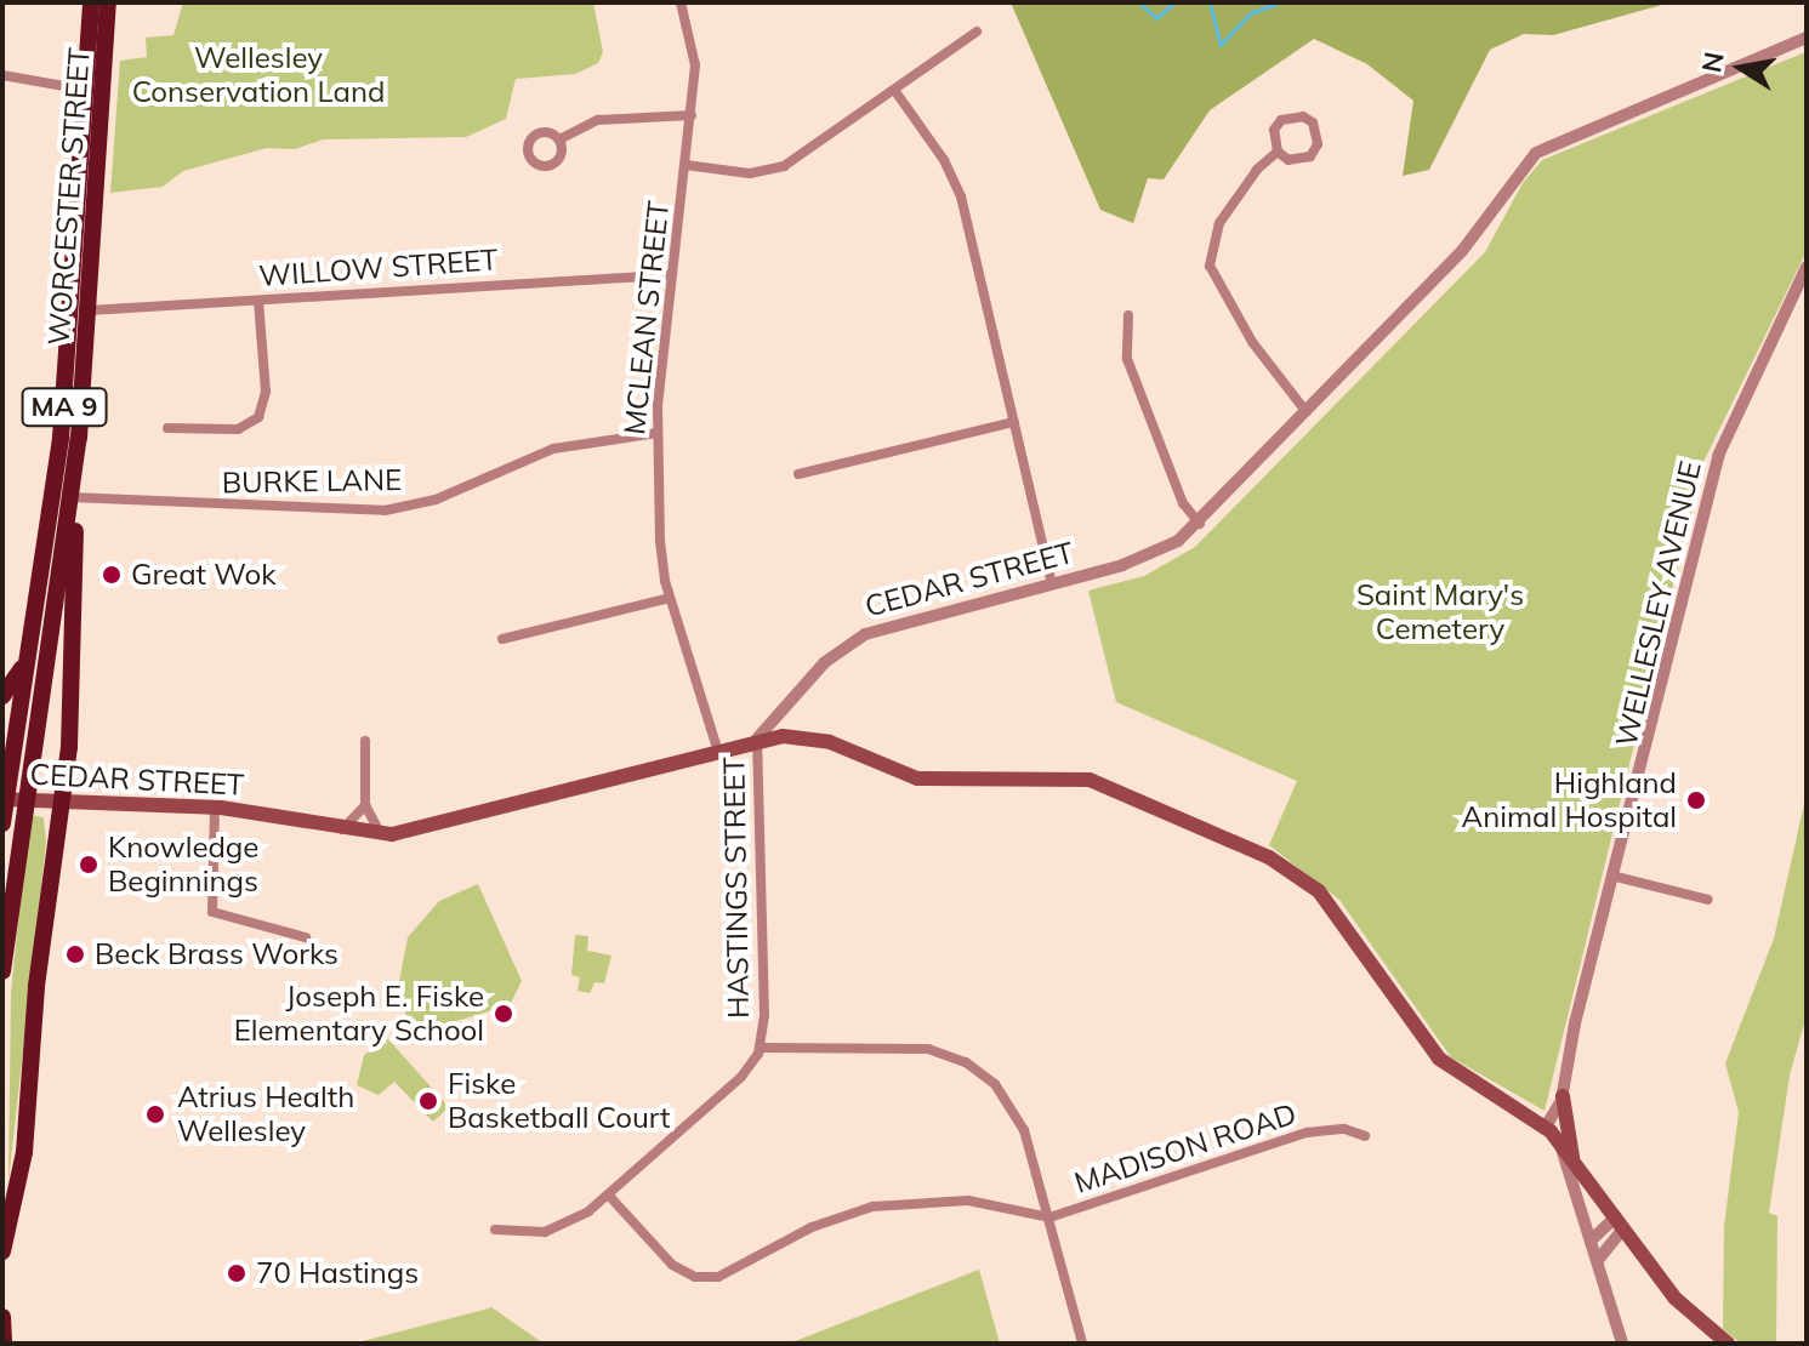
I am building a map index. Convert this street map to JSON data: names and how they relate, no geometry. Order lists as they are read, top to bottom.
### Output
{
  "streets": {
    "highway": ["WORCESTER STREET", "MA 9"],
    "main road": ["CEDAR STREET"],
    "street": [
      "WILLOW STREET",
      "MCLEAN STREET",
      "BURKE LANE",
      "WELLESLEY AVENUE",
      "HASTINGS STREET",
      "MADISON ROAD"
    ]
  },
  "crossings": [
    ["WORCESTER STREET", "WILLOW STREET"],
    ["WORCESTER STREET", "BURKE LANE"],
    ["WORCESTER STREET", "CEDAR STREET"],
    ["WILLOW STREET", "MCLEAN STREET"],
    ["MCLEAN STREET", "BURKE LANE"],
    ["MCLEAN STREET", "CEDAR STREET"],
    ["CEDAR STREET", "HASTINGS STREET"],
    ["HASTINGS STREET", "MADISON ROAD"]
  ],
  "parks": ["Wellesley Conservation Land", "Saint Mary's Cemetery"],
  "places": [
    "Great Wok",
    "Highland Animal Hospital",
    "Knowledge Beginnings",
    "Beck Brass Works",
    "Joseph E. Fiske Elementary School",
    "Fiske Basketball Court",
    "Atrius Health Wellesley",
    "70 Hastings"
  ],
  "north": "left"
}
